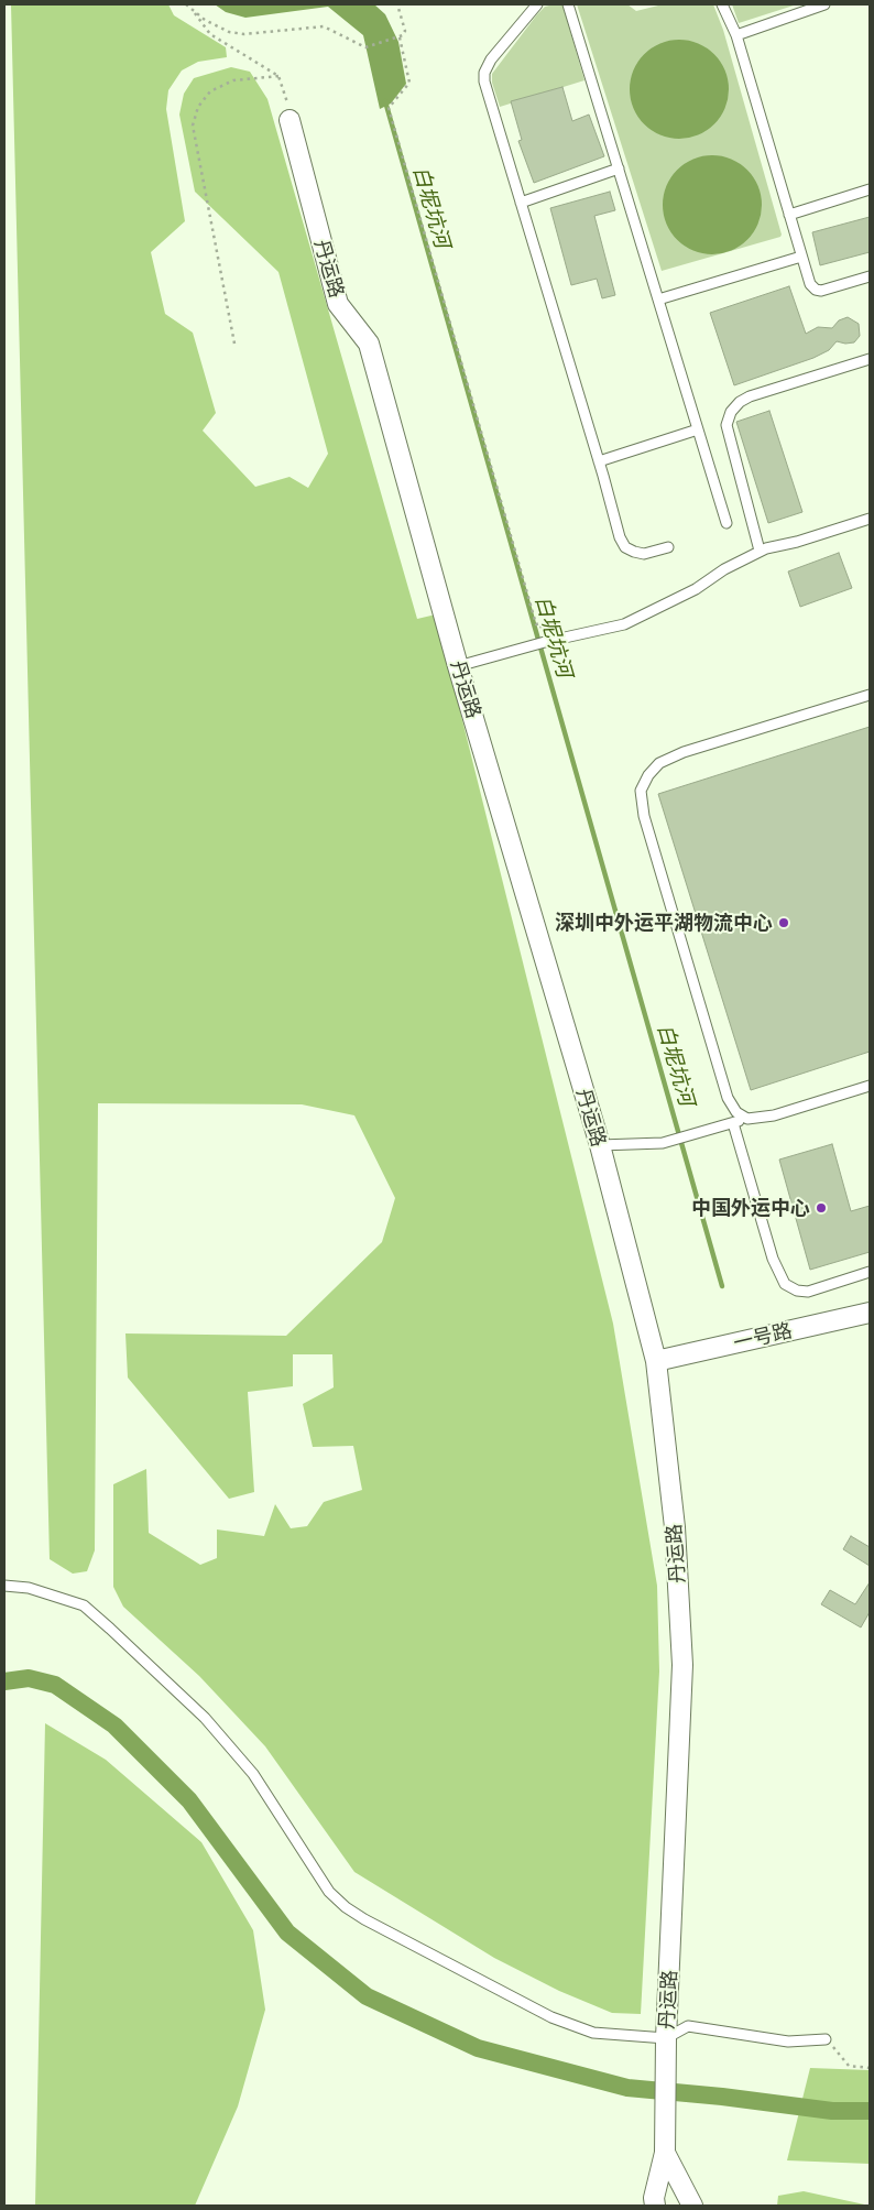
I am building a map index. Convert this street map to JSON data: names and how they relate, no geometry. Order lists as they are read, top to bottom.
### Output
{
  "streets": {
    "street": ["丹运路", "一号路"]
  },
  "crossings": [
    ["丹运路", "一号路"]
  ],
  "water": ["白坭坑河"],
  "places": ["深圳中外运平湖物流中心", "中国外运中心"]
}
